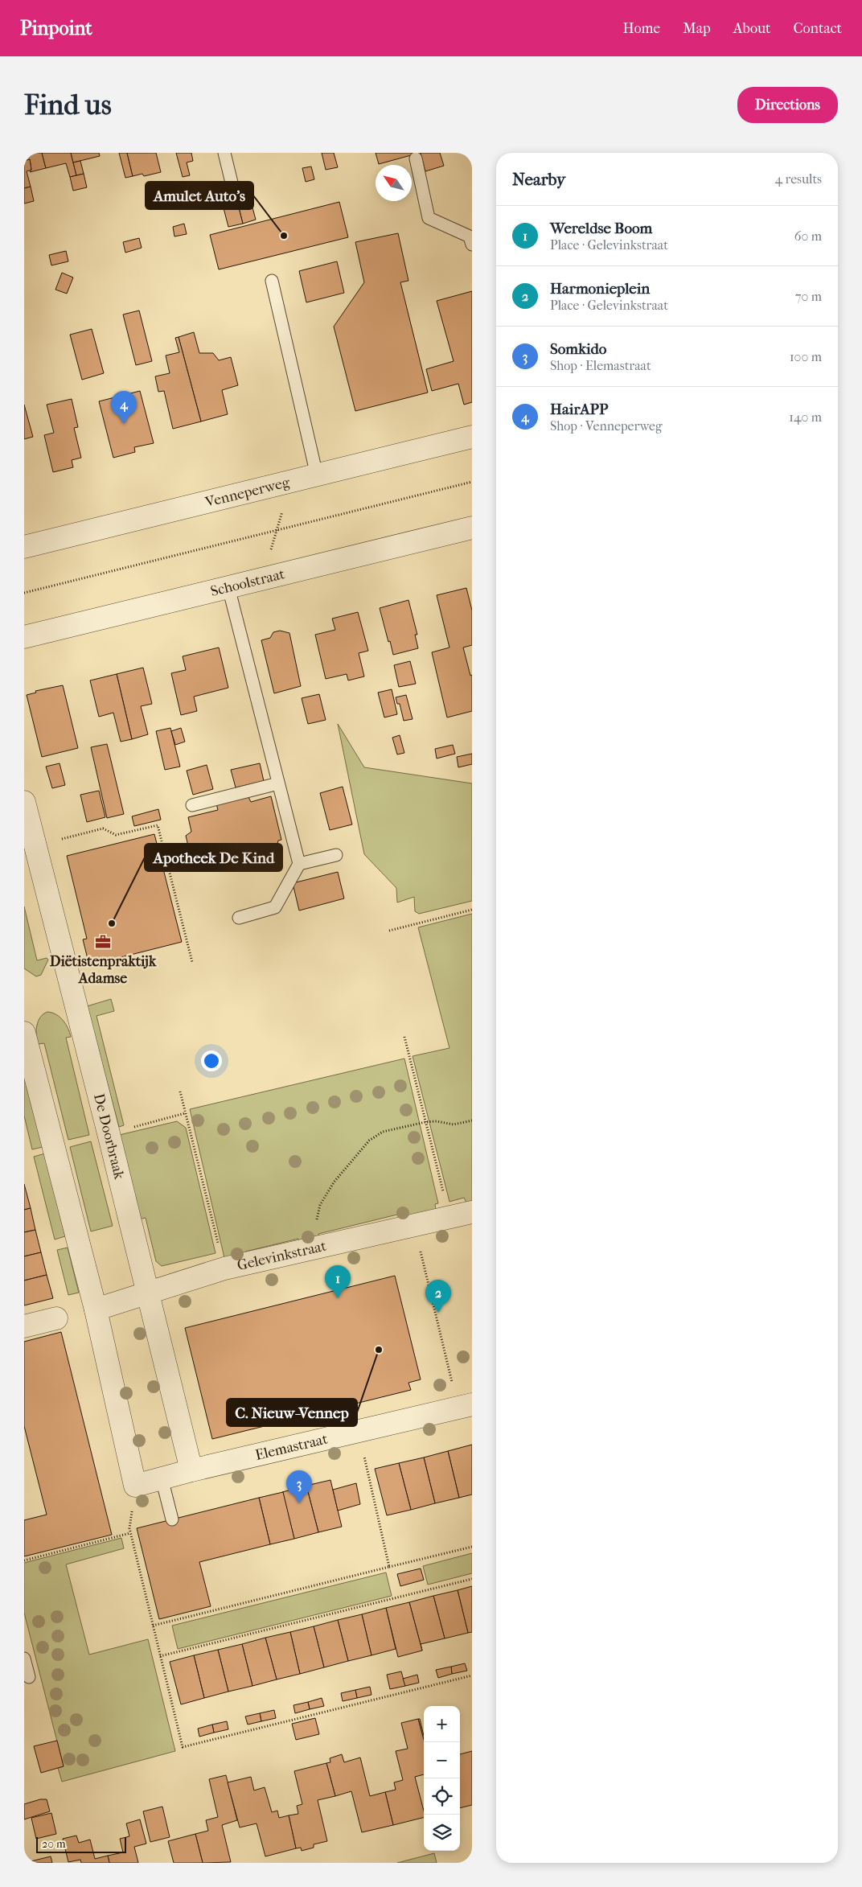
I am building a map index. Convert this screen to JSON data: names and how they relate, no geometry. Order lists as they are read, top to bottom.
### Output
{
  "streets": {
    "street": [
      "Venneperweg",
      "Schoolstraat",
      "De Doorbraak",
      "Gelevinkstraat",
      "Elemastraat"
    ]
  },
  "crossings": [
    ["De Doorbraak", "Gelevinkstraat"],
    ["De Doorbraak", "Elemastraat"]
  ],
  "places": {
    "other": ["Amulet Auto's", "Apotheek De Kind", "C. Nieuw-Vennep"],
    "office": ["Diëtistenpraktijk Adamse"]
  },
  "scale_bar": "20 m",
  "north": "top left",
  "page": {
    "header": "Pinpoint",
    "nav": [
      "Home",
      "Map",
      "About",
      "Contact"
    ],
    "buttons": "Directions",
    "title": "Find us",
    "heading": ["Nearby", "4 results"],
    "list": [
      {
        "mark": "1",
        "name": "Wereldse Boom",
        "note": "Place · Gelevinkstraat",
        "value": "60 m"
      },
      {
        "mark": "2",
        "name": "Harmonieplein",
        "note": "Place · Gelevinkstraat",
        "value": "70 m"
      },
      {
        "mark": "3",
        "name": "Somkido",
        "note": "Shop · Elemastraat",
        "value": "100 m"
      },
      {
        "mark": "4",
        "name": "HairAPP",
        "note": "Shop · Venneperweg",
        "value": "140 m"
      }
    ],
    "pins": [
      "4",
      "1",
      "2",
      "3"
    ],
    "map_buttons": ["+", "−"],
    "scale": "20 m"
  }
}
